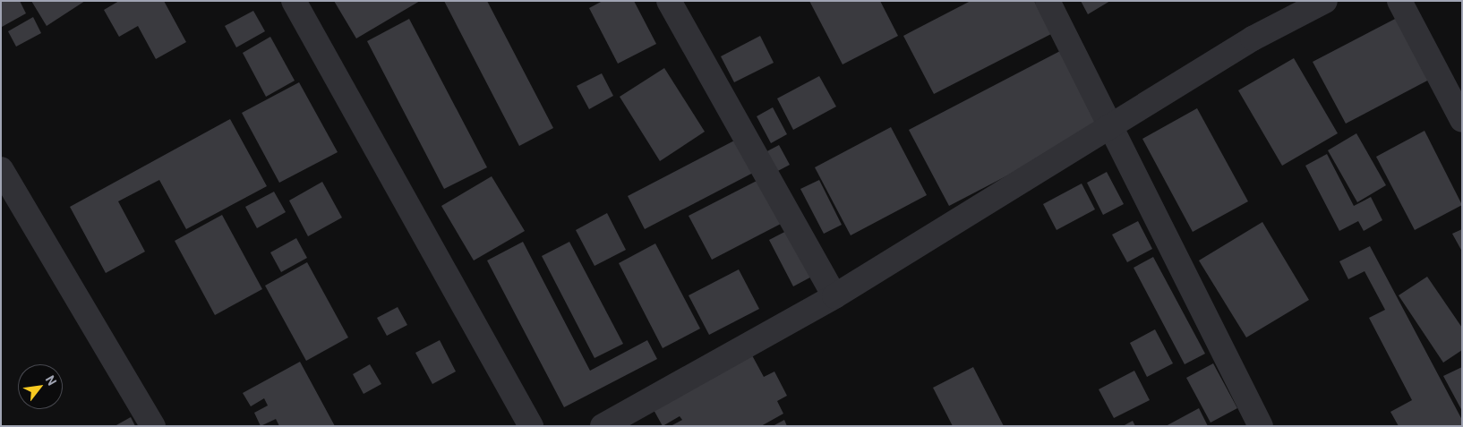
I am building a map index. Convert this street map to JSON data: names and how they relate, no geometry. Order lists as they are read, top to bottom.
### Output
{
  "north": "top right"
}
